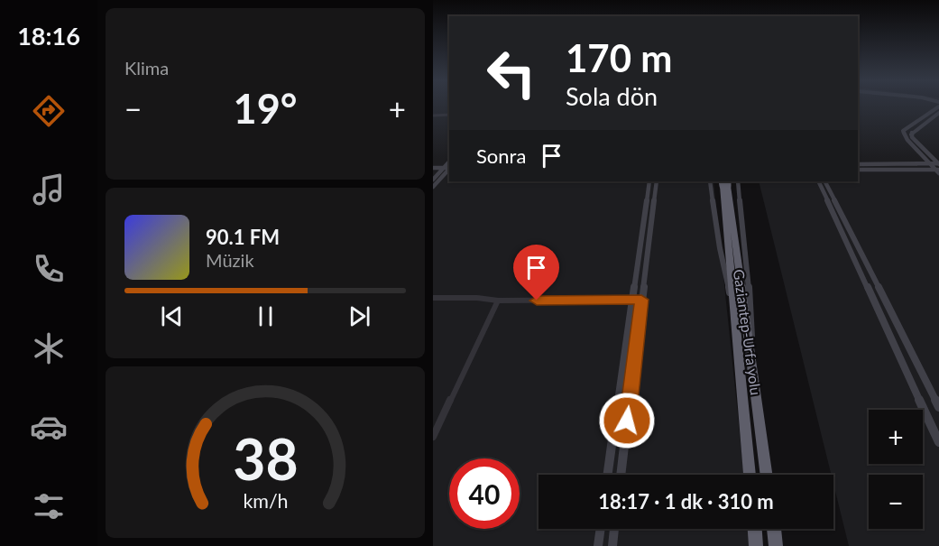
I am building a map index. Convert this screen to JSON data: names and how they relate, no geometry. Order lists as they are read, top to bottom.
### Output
{
  "streets": {
    "highway": ["Gaziantep-Urfa yolu"]
  },
  "page": {
    "tabs": "18:16",
    "tile": "Klima",
    "turn": ["170 m", "Sola dön"],
    "heat": ["−", "19°", "+"],
    "then": "Sonra",
    "song": ["90.1 FM", "Müzik"],
    "map_buttons": ["+", "−"],
    "limit": "40",
    "trip": "18:17 · 1 dk · 310 m",
    "gauge": ["38", "km/h"]
  }
}
